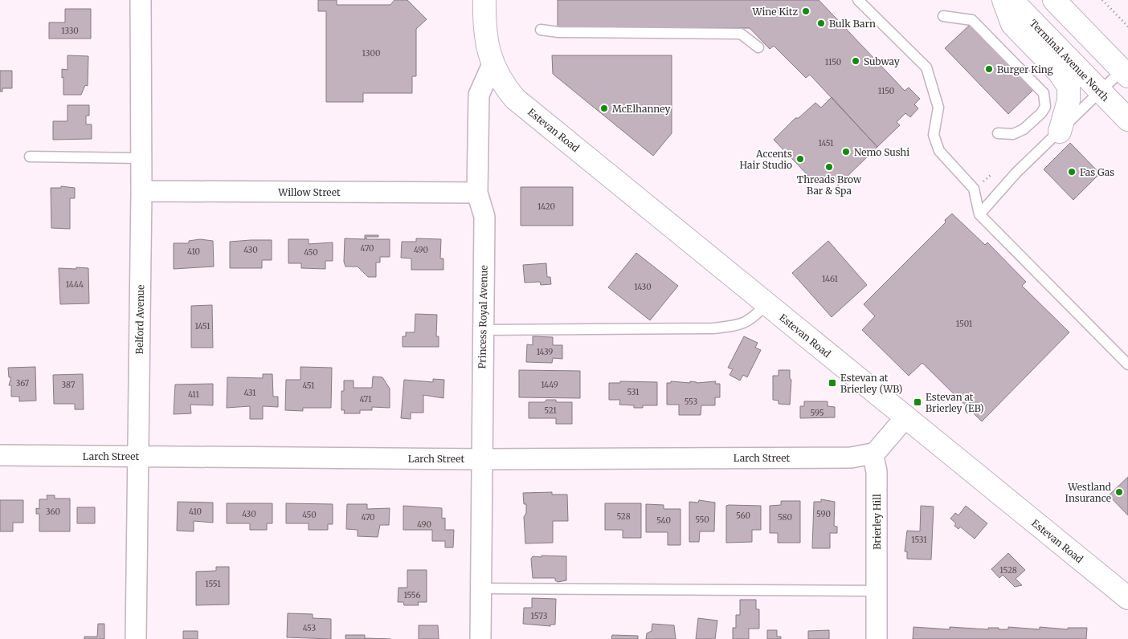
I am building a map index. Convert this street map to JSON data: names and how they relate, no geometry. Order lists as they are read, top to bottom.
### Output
{
  "streets": {
    "street": [
      "Terminal Avenue North",
      "Estevan Road",
      "Willow Street",
      "Princess Royal Avenue",
      "Belford Avenue",
      "Larch Street",
      "Brierley Hill"
    ]
  },
  "crossings": [
    ["Estevan Road", "Princess Royal Avenue"],
    ["Willow Street", "Princess Royal Avenue"],
    ["Willow Street", "Belford Avenue"],
    ["Princess Royal Avenue", "Larch Street"],
    ["Belford Avenue", "Larch Street"],
    ["Larch Street", "Brierley Hill"]
  ],
  "places": {
    "other": [
      "Wine Kitz",
      "Bulk Barn",
      "Subway",
      "Burger King",
      "McElhanney",
      "Nemo Sushi",
      "Accents Hair Studio",
      "Threads Brow Bar & Spa",
      "Fas Gas",
      "Westland Insurance"
    ],
    "transit": ["Estevan at Brierley (WB)", "Estevan at Brierley (EB)"]
  },
  "house_numbers": [
    "1330",
    "1300",
    "1150",
    "1150",
    "1451",
    "1420",
    "470",
    "430",
    "490",
    "410",
    "450",
    "1461",
    "1444",
    "1430",
    "1501",
    "1451",
    "1439",
    "367",
    "387",
    "1449",
    "451",
    "531",
    "431",
    "411",
    "471",
    "553",
    "521",
    "595",
    "360",
    "410",
    "430",
    "590",
    "450",
    "560",
    "528",
    "470",
    "580",
    "550",
    "540",
    "490",
    "1531",
    "1528",
    "1551",
    "1556",
    "1573",
    "453"
  ]
}
